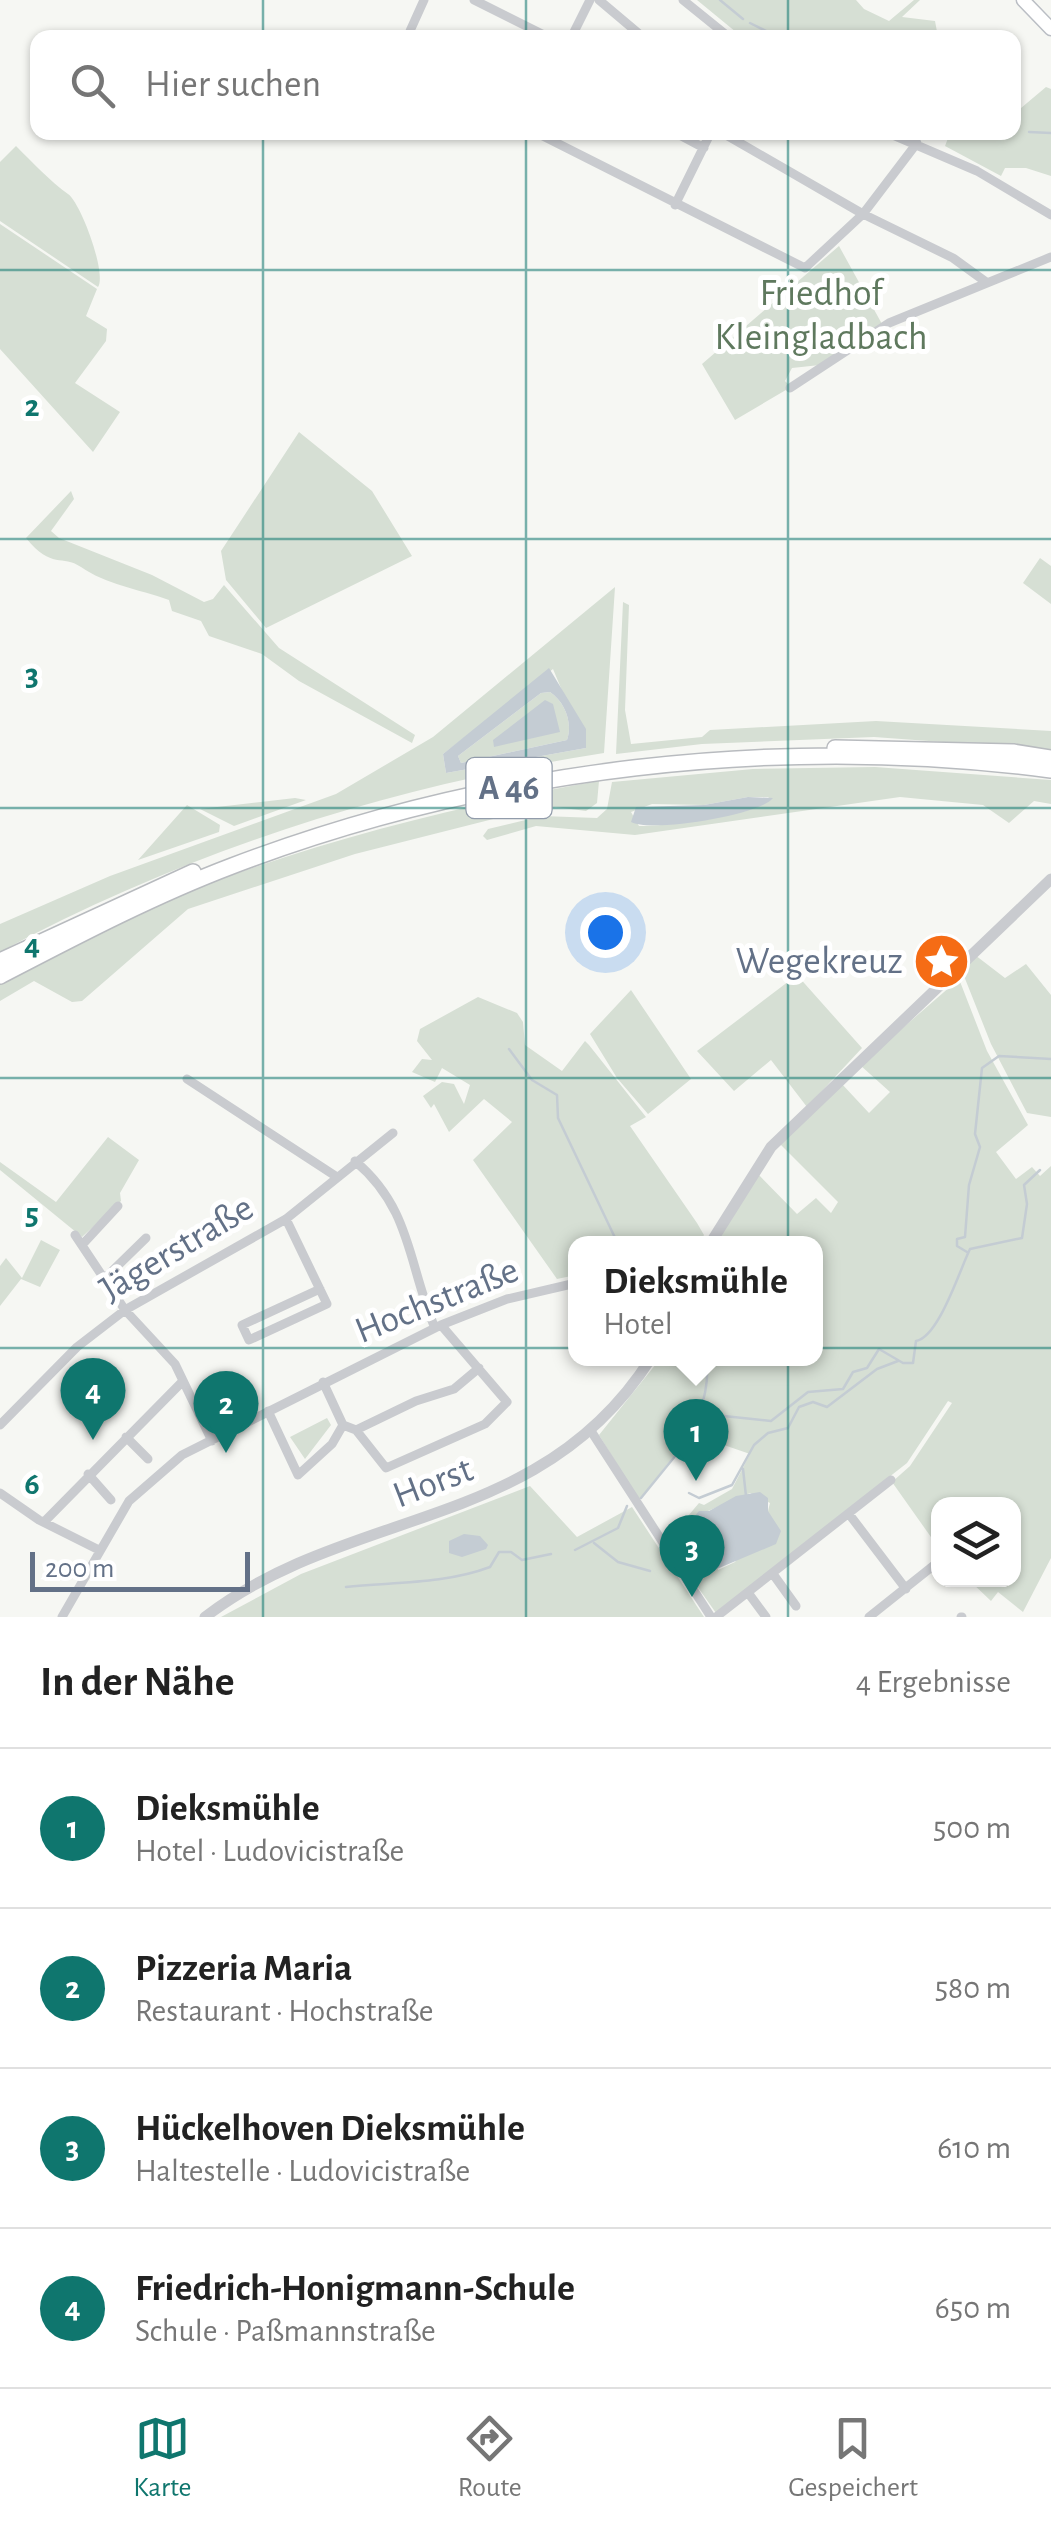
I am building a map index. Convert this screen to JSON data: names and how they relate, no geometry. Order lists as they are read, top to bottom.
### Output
{
  "streets": {
    "highway": ["A 46"],
    "street": ["Jägerstraße", "Hochstraße", "Horst"]
  },
  "parks": ["Friedhof Kleingladbach"],
  "places": {
    "place": ["Wegekreuz"]
  },
  "scale_bar": "200 m",
  "page": {
    "search": "Hier suchen",
    "popup": ["Dieksmühle", "Hotel"],
    "pins": [
      "4",
      "2",
      "1",
      "3"
    ],
    "scale": "200 m",
    "heading": ["In der Nähe", "4 Ergebnisse"],
    "list": [
      {
        "mark": "1",
        "name": "Dieksmühle",
        "note": "Hotel · Ludovicistraße",
        "value": "500 m"
      },
      {
        "mark": "2",
        "name": "Pizzeria Maria",
        "note": "Restaurant · Hochstraße",
        "value": "580 m"
      },
      {
        "mark": "3",
        "name": "Hückelhoven Dieksmühle",
        "note": "Haltestelle · Ludovicistraße",
        "value": "610 m"
      },
      {
        "mark": "4",
        "name": "Friedrich-Honigmann-Schule",
        "note": "Schule · Paßmannstraße",
        "value": "650 m"
      }
    ],
    "nav": ["Karte", "Route", "Gespeichert"]
  },
  "grid": {
    "rows": [
      "2",
      "3",
      "4",
      "5",
      "6"
    ]
  }
}
